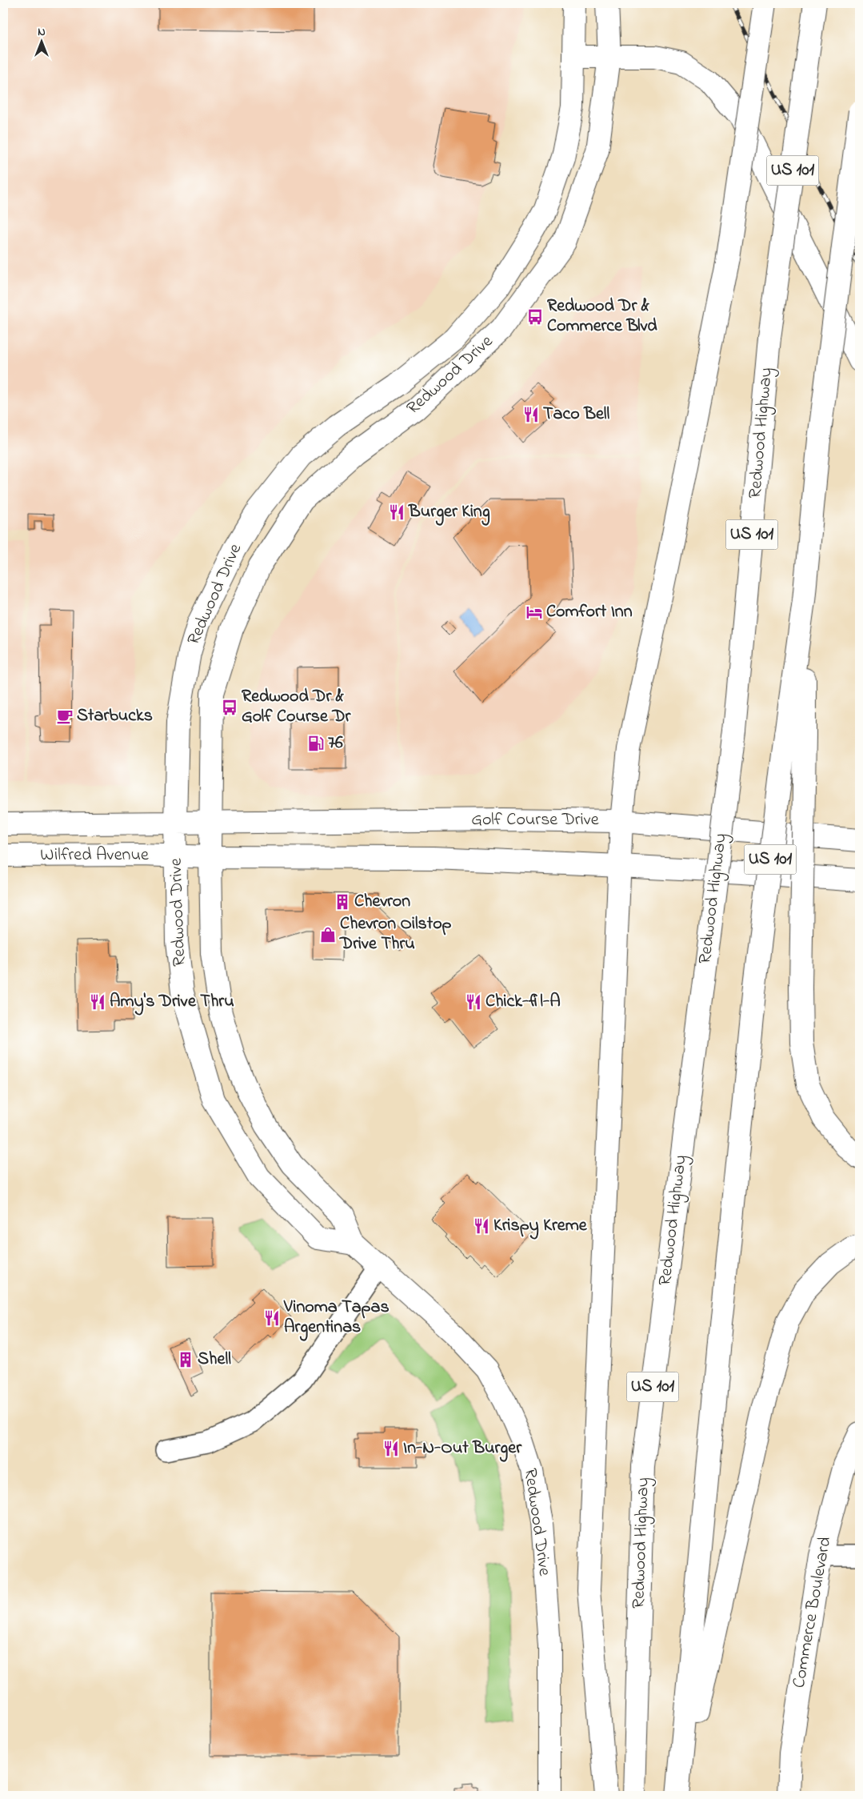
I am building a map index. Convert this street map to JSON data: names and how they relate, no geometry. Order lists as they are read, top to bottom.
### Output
{
  "streets": {
    "main road": [
      "US 101",
      "Redwood Drive",
      "Redwood Highway",
      "Golf Course Drive",
      "Wilfred Avenue",
      "Commerce Boulevard"
    ]
  },
  "crossings": [
    ["Redwood Drive", "Golf Course Drive"],
    ["Redwood Drive", "Wilfred Avenue"],
    ["Golf Course Drive", "Wilfred Avenue"]
  ],
  "places": {
    "bus stop": ["Redwood Dr & Commerce Blvd", "Redwood Dr & Golf Course Dr"],
    "restaurant": [
      "Taco Bell",
      "Burger King",
      "Amy's Drive Thru",
      "Chick-fil-A",
      "Krispy Kreme",
      "Vinoma Tapas Argentinas",
      "In-N-Out Burger"
    ],
    "hotel": ["Comfort Inn"],
    "cafe": ["Starbucks"],
    "fuel station": ["76"],
    "building": ["Chevron", "Shell"],
    "shop": ["Chevron Oilstop Drive Thru"]
  },
  "north": "top"
}
